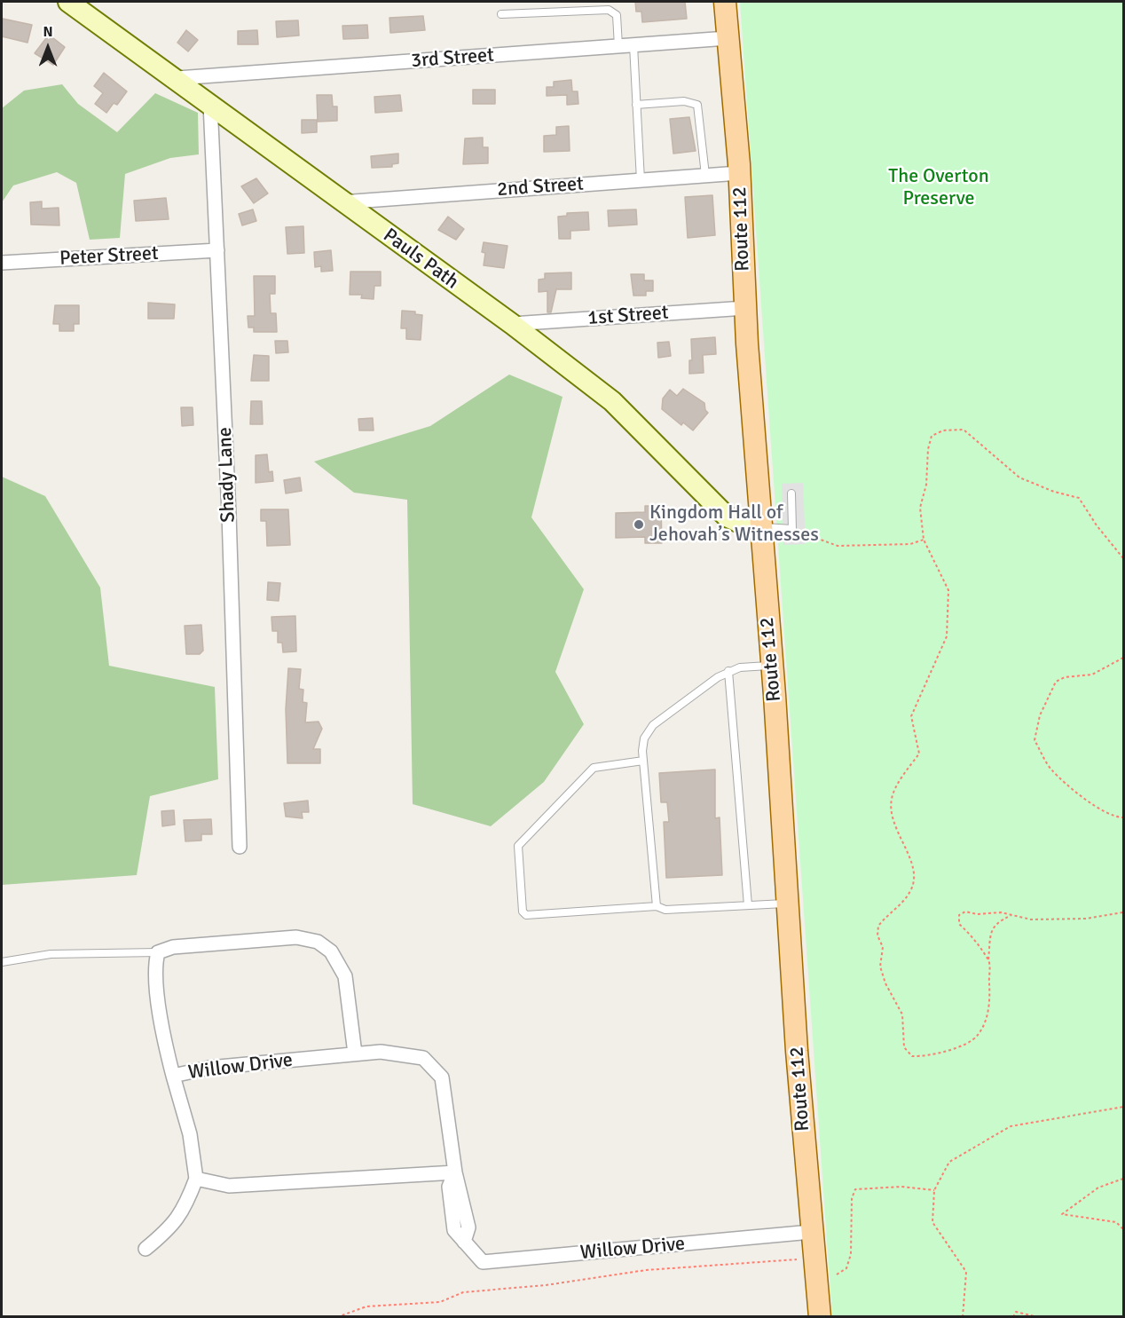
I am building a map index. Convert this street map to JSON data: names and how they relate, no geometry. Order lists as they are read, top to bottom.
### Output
{
  "streets": {
    "main road": ["Route 112"],
    "street": [
      "3rd Street",
      "2nd Street",
      "Peter Street",
      "Pauls Path",
      "1st Street",
      "Shady Lane",
      "Willow Drive"
    ]
  },
  "crossings": [
    ["3rd Street", "Route 112"],
    ["3rd Street", "Pauls Path"],
    ["2nd Street", "Route 112"],
    ["2nd Street", "Pauls Path"],
    ["Route 112", "Pauls Path"],
    ["Route 112", "1st Street"],
    ["Route 112", "Willow Drive"],
    ["Peter Street", "Shady Lane"],
    ["Pauls Path", "1st Street"],
    ["Pauls Path", "Shady Lane"]
  ],
  "parks": ["The Overton Preserve"],
  "places": ["Kingdom Hall of Jehovah’s Witnesses"],
  "north": "top"
}
